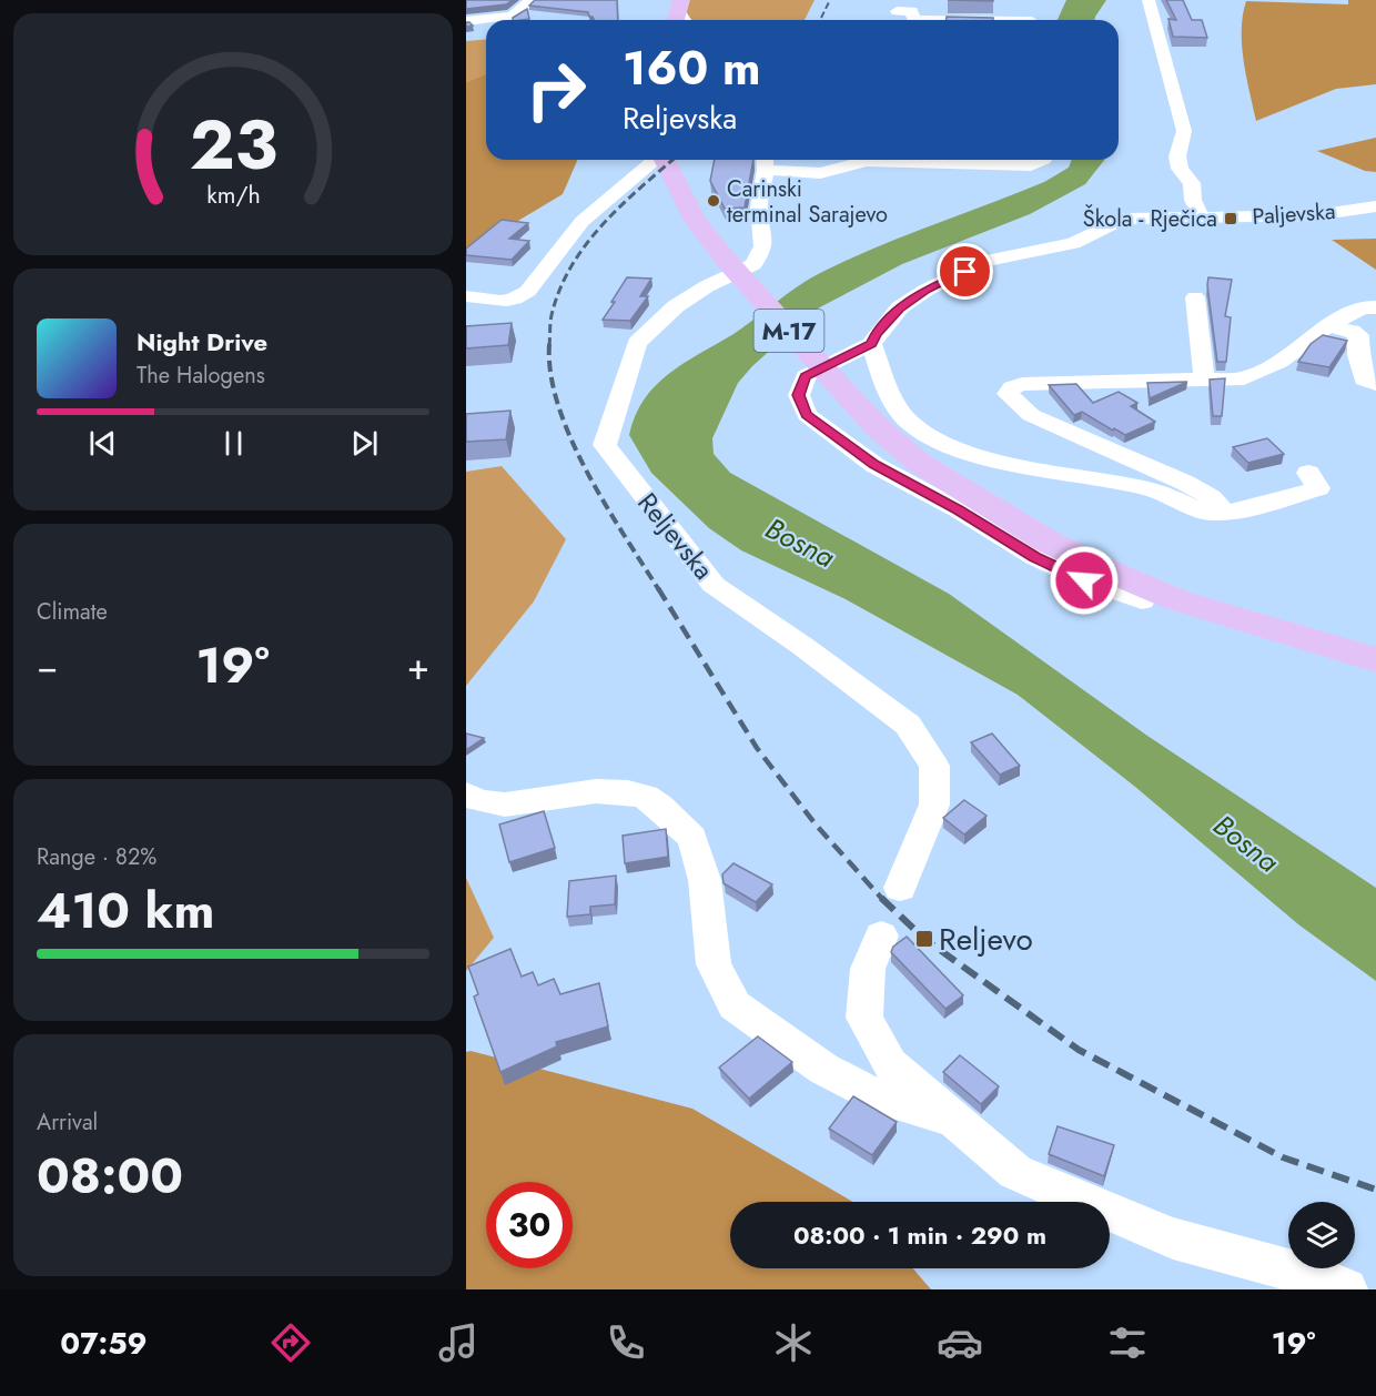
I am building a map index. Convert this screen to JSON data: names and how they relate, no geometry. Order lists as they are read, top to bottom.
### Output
{
  "streets": {
    "main road": ["M-17"],
    "street": ["Paljevska", "Reljevska"]
  },
  "water": ["Bosna"],
  "places": {
    "other": ["Carinski terminal Sarajevo"],
    "transit": ["Škola - Rječica", "Reljevo"]
  },
  "page": {
    "turn": ["160 m", "Reljevska"],
    "song": ["Night Drive", "The Halogens"],
    "tile": [
      "Climate",
      ["Range · 82%", "410 km"],
      ["Arrival", "08:00"]
    ],
    "heat": ["−", "19°", "+"],
    "limit": "30",
    "trip": "08:00 · 1 min · 290 m",
    "tabs": ["07:59", "19°"],
    "gauge": ["23", "km/h"]
  }
}
